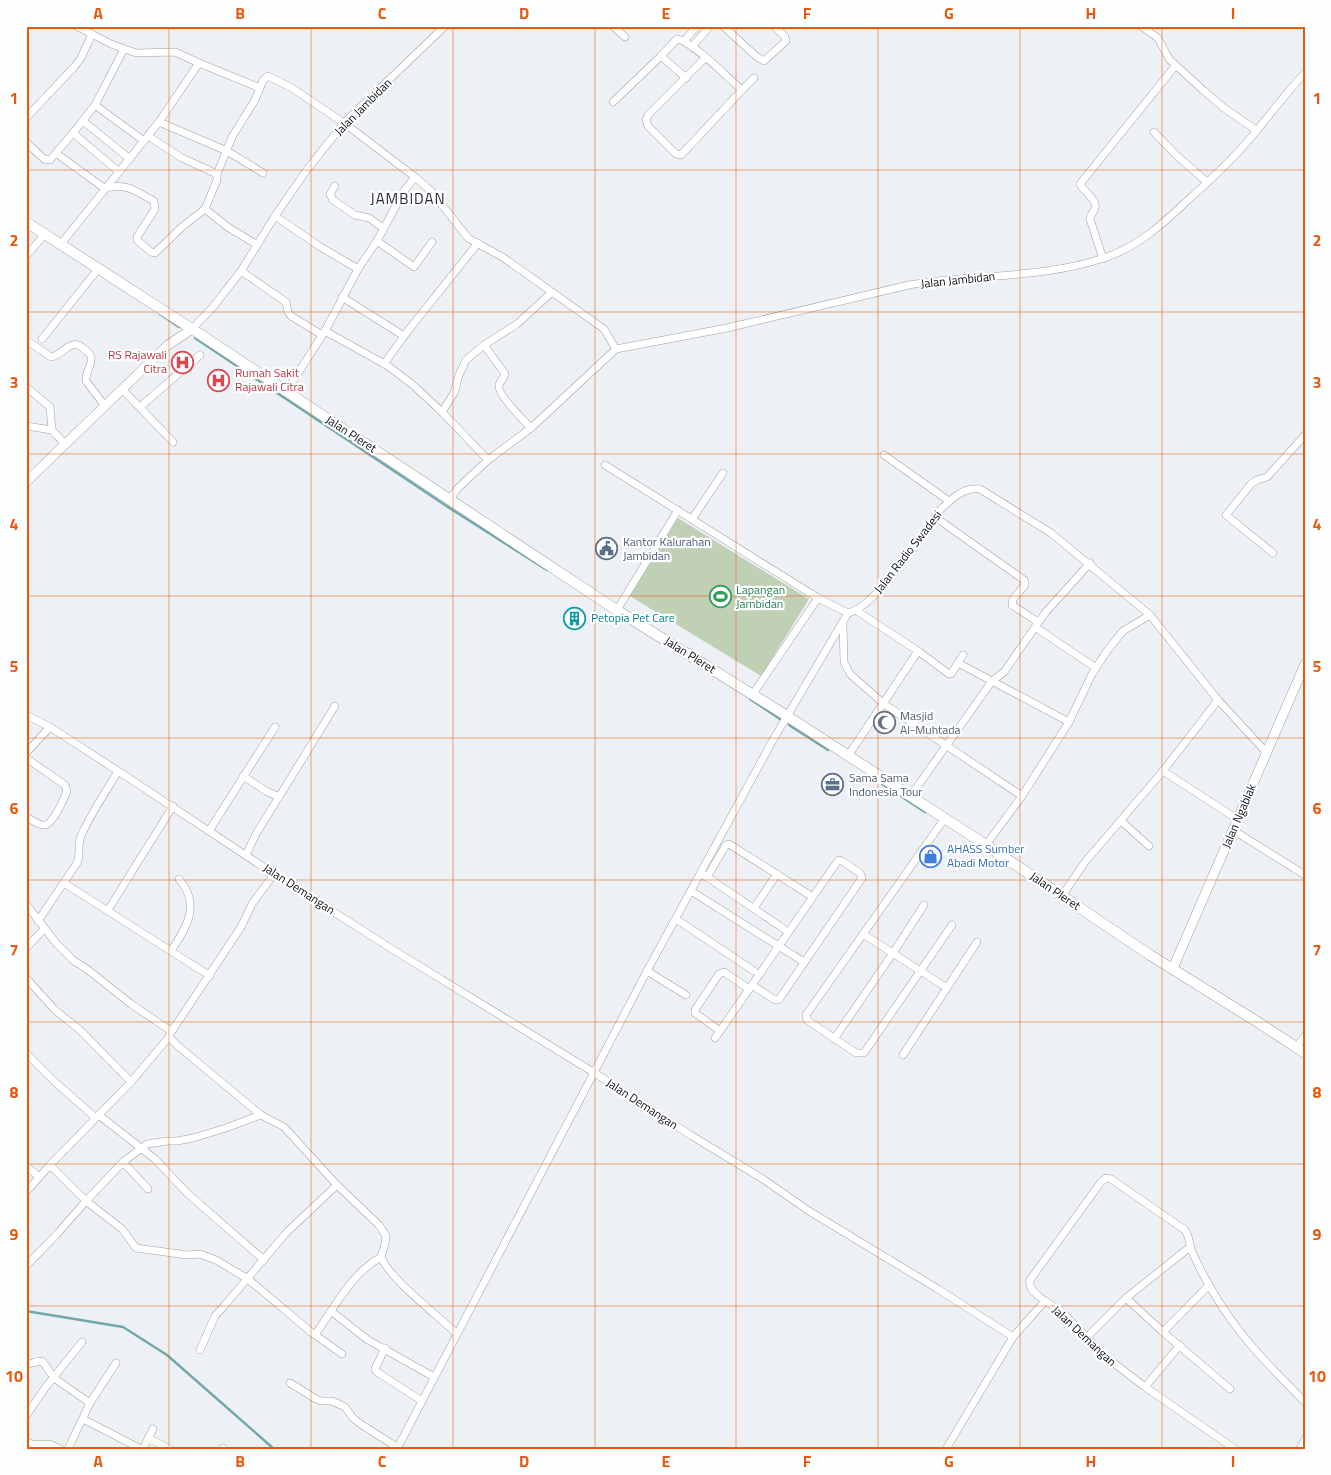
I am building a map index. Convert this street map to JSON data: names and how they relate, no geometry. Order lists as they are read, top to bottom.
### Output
{
  "streets": {
    "main road": ["Jalan Pleret"],
    "street": [
      "Jalan Jambidan",
      "Jalan Radio Swadesi",
      "Jalan Ngablak",
      "Jalan Demangan"
    ]
  },
  "crossings": [
    ["Jalan Jambidan", "Jalan Pleret"],
    ["Jalan Pleret", "Jalan Ngablak"],
    ["Jalan Radio Swadesi", "Jalan Ngablak"]
  ],
  "districts": ["JAMBIDAN"],
  "places": {
    "hospital": ["RS Rajawali Citra", "Rumah Sakit Rajawali Citra"],
    "public building": ["Kantor Kalurahan Jambidan"],
    "sports": ["Lapangan Jambidan"],
    "building": ["Petopia Pet Care"],
    "mosque": ["Masjid Al-Muhtada"],
    "office": ["Sama Sama Indonesia Tour"],
    "shop": ["AHASS Sumber Abadi Motor"]
  },
  "grid": {
    "columns": [
      "A",
      "B",
      "C",
      "D",
      "E",
      "F",
      "G",
      "H",
      "I"
    ],
    "rows": [
      "1",
      "2",
      "3",
      "4",
      "5",
      "6",
      "7",
      "8",
      "9",
      "10"
    ]
  }
}
